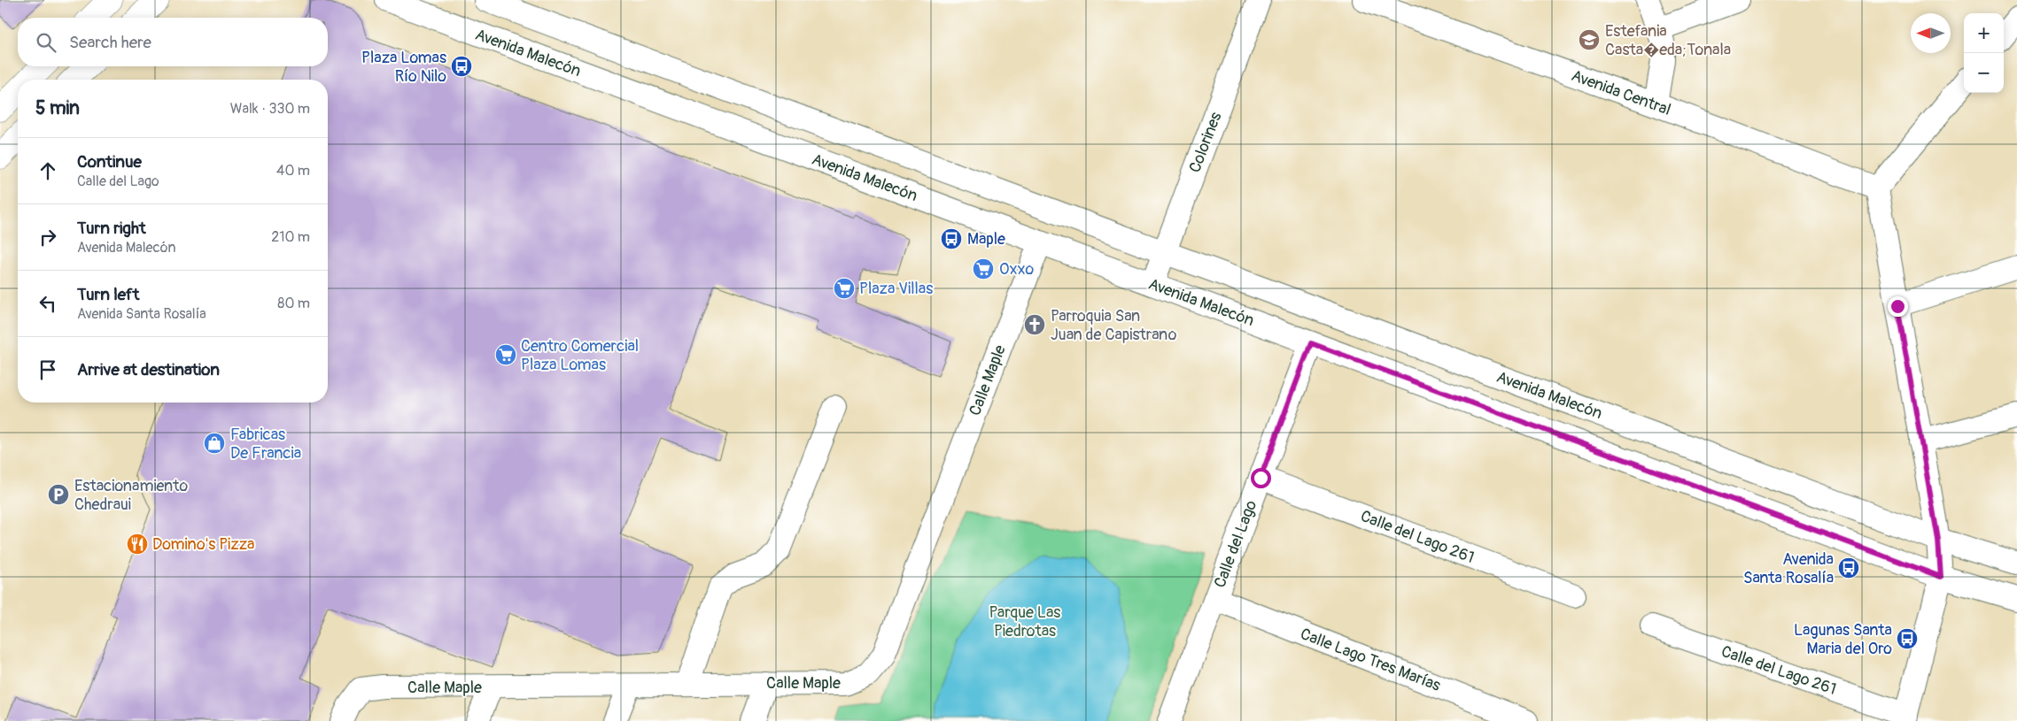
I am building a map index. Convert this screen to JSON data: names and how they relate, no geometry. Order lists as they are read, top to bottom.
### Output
{
  "streets": {
    "street": [
      "Avenida Malecón",
      "Avenida Central",
      "Colorines",
      "Calle Maple",
      "Calle del Lago 261",
      "Calle del Lago",
      "Calle Lago Tres Marías"
    ]
  },
  "crossings": [
    ["Avenida Malecón", "Colorines"],
    ["Avenida Malecón", "Calle Maple"],
    ["Avenida Malecón", "Calle del Lago"],
    ["Calle del Lago 261", "Calle del Lago"],
    ["Calle del Lago", "Calle Lago Tres Marías"]
  ],
  "parks": ["Parque Las Piedrotas"],
  "places": {
    "school or university": ["Estefania Casta�eda;Tonala"],
    "bus stop": [
      "Plaza Lomas Río Nilo",
      "Maple",
      "Avenida Santa Rosalía",
      "Lagunas Santa Maria del Oro"
    ],
    "supermarket": ["Oxxo", "Plaza Villas", "Centro Comercial Plaza Lomas"],
    "church": ["Parroquia San Juan de Capistrano"],
    "shop": ["Fabricas De Francia"],
    "parking": ["Estacionamiento Chedraui"],
    "restaurant": ["Domino's Pizza"]
  },
  "north": "left",
  "page": {
    "map_buttons": ["+", "−"],
    "search": "Search here",
    "heading": ["5 min", "Walk · 330 m"],
    "list": [
      ["Continue", "Calle del Lago", "40 m"],
      ["Turn right", "Avenida Malecón", "210 m"],
      ["Turn left", "Avenida Santa Rosalía", "80 m"],
      "Arrive at destination"
    ]
  }
}
